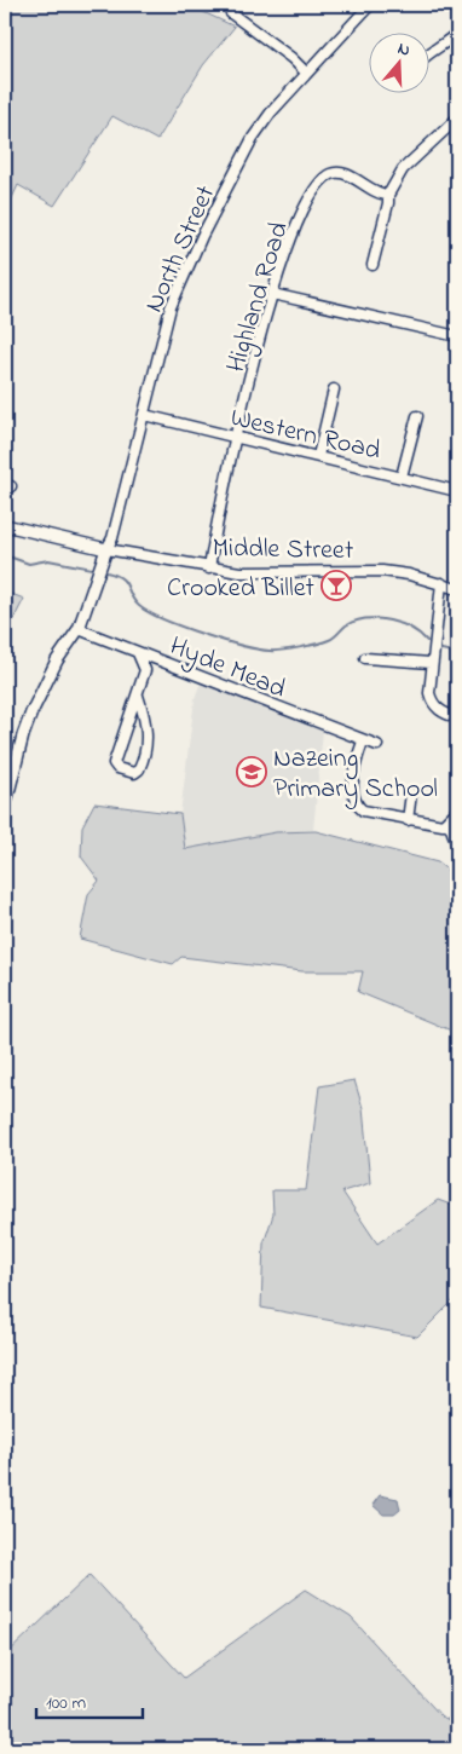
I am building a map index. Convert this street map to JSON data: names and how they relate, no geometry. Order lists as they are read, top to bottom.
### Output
{
  "streets": {
    "street": [
      "North Street",
      "Highland Road",
      "Western Road",
      "Middle Street",
      "Hyde Mead"
    ]
  },
  "crossings": [
    ["North Street", "Western Road"],
    ["North Street", "Middle Street"],
    ["Highland Road", "Western Road"],
    ["Highland Road", "Middle Street"]
  ],
  "places": {
    "bar": ["Crooked Billet"],
    "school or university": ["Nazeing Primary School"]
  },
  "scale_bar": "100 m",
  "north": "top"
}
